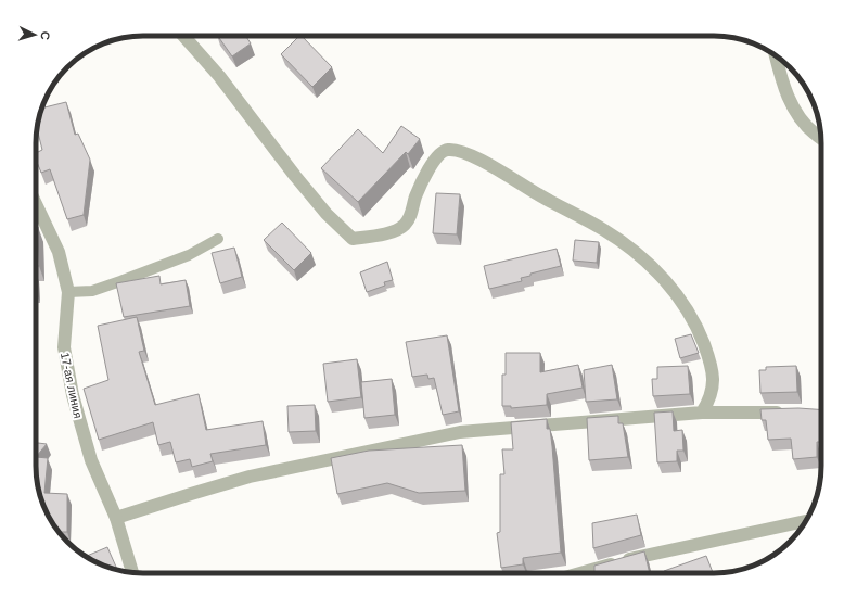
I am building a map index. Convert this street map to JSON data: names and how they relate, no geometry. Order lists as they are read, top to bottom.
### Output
{
  "streets": {
    "street": ["17-ая линия"]
  },
  "north": "right"
}
